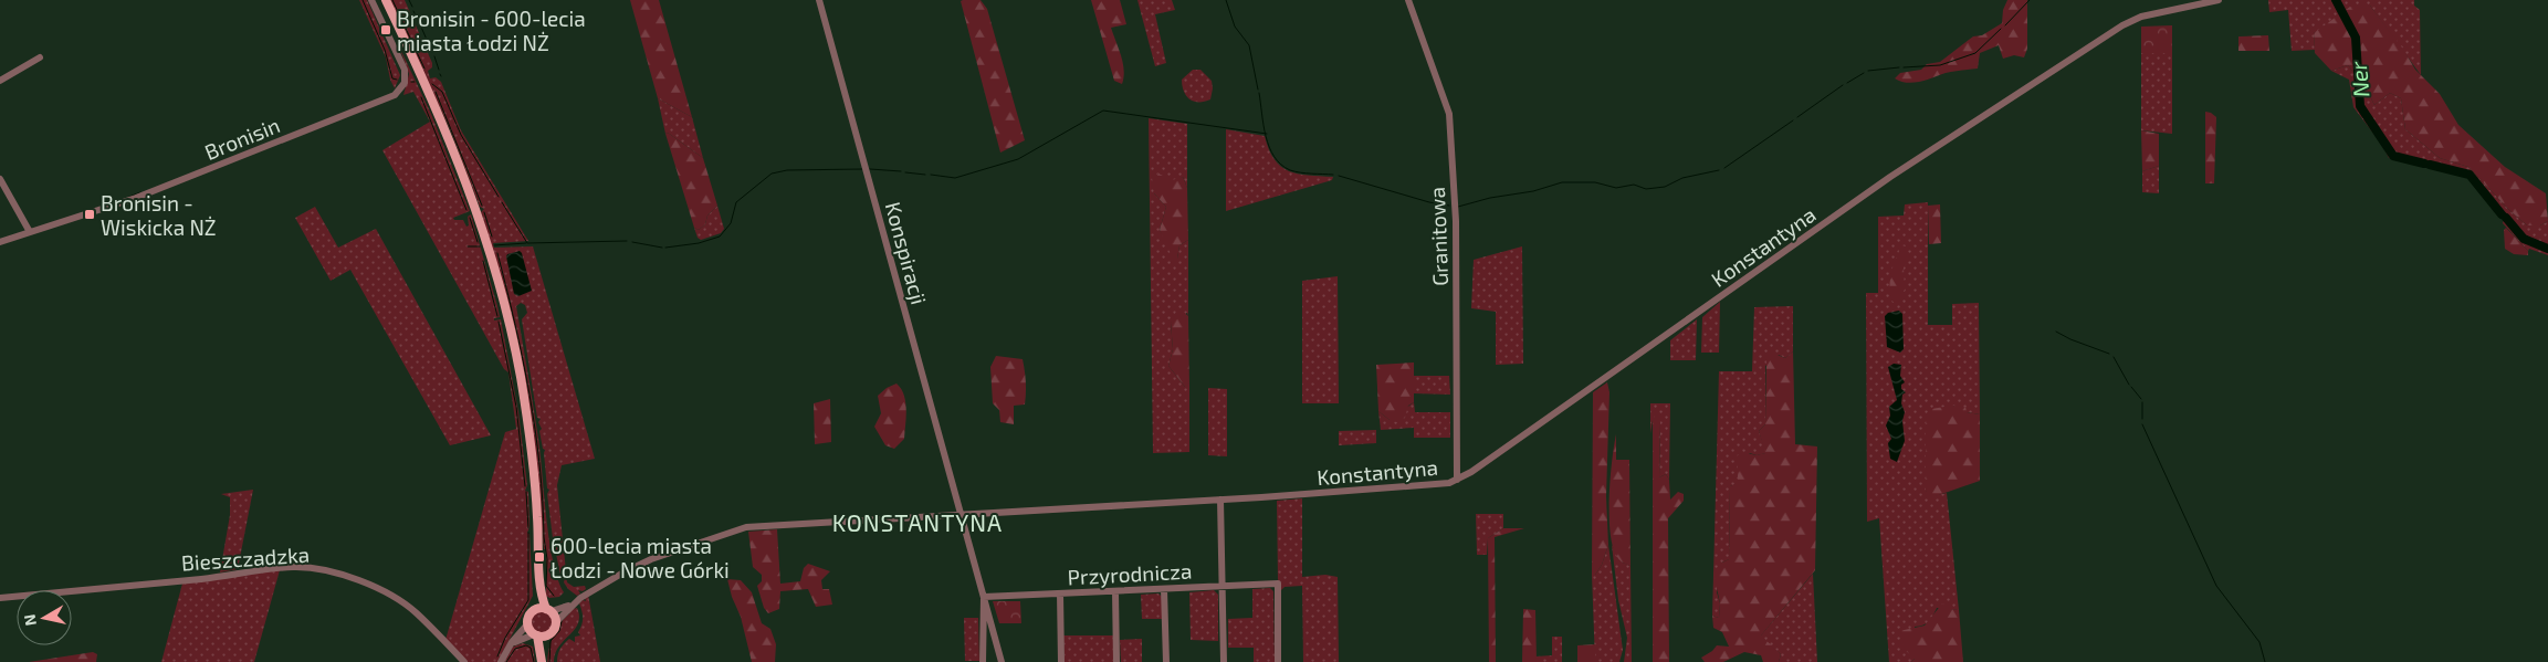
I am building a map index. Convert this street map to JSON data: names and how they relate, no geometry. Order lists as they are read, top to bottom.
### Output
{
  "streets": {
    "street": [
      "Bronisin",
      "Granitowa",
      "Konstantyna",
      "Konspiracji",
      "Bieszczadzka",
      "Przyrodnicza"
    ]
  },
  "crossings": [
    ["Granitowa", "Konstantyna"],
    ["Konstantyna", "Konspiracji"],
    ["Konspiracji", "Przyrodnicza"]
  ],
  "districts": ["KONSTANTYNA"],
  "water": ["Ner"],
  "places": {
    "transit": ["Bronisin - 600-lecia miasta Łodzi NŻ", "Bronisin - Wiskicka NŻ", "600-lecia miasta Łodzi - Nowe Górki"]
  },
  "north": "left"
}
